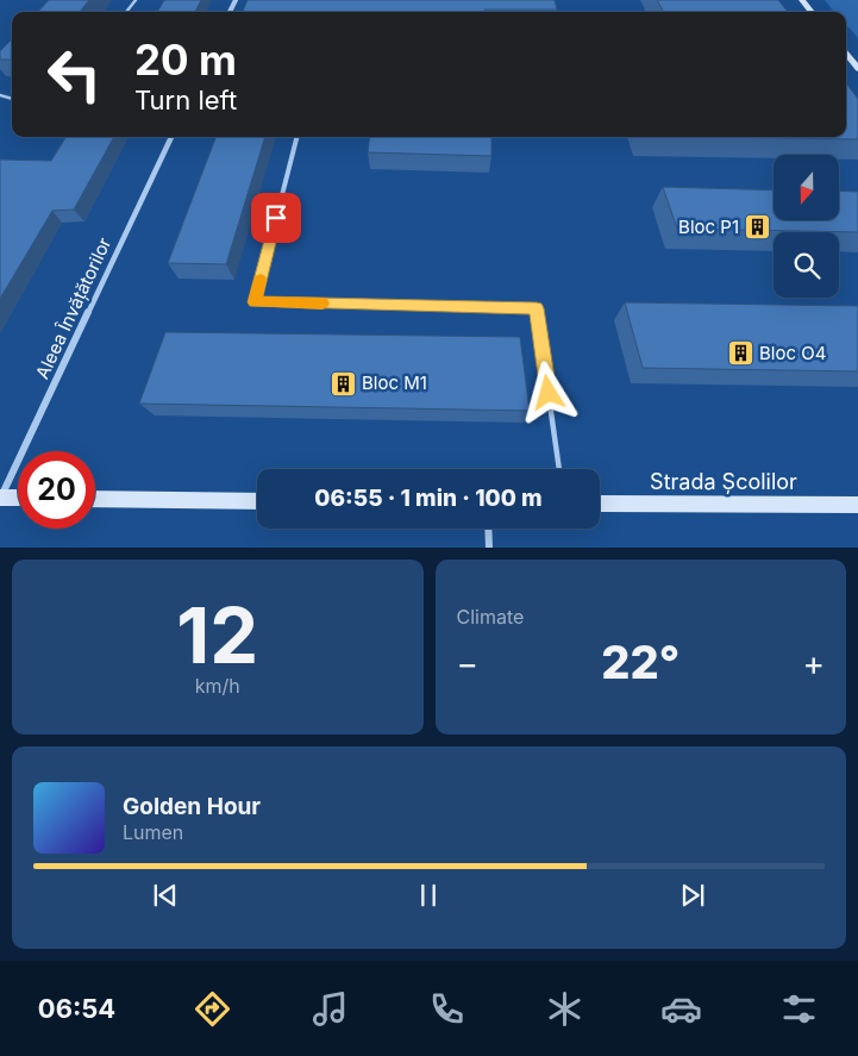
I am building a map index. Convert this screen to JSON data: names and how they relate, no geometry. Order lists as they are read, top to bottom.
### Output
{
  "streets": {
    "street": ["Aleea Învățătorilor", "Strada Școlilor"]
  },
  "places": {
    "building": ["Bloc P1", "Bloc O4", "Bloc M1"]
  },
  "north": "bottom",
  "page": {
    "turn": ["20 m", "Turn left"],
    "limit": "20",
    "trip": "06:55 · 1 min · 100 m",
    "tile": [
      ["12", "km/h"],
      "Climate"
    ],
    "heat": ["−", "22°", "+"],
    "song": ["Golden Hour", "Lumen"],
    "tabs": "06:54"
  }
}
